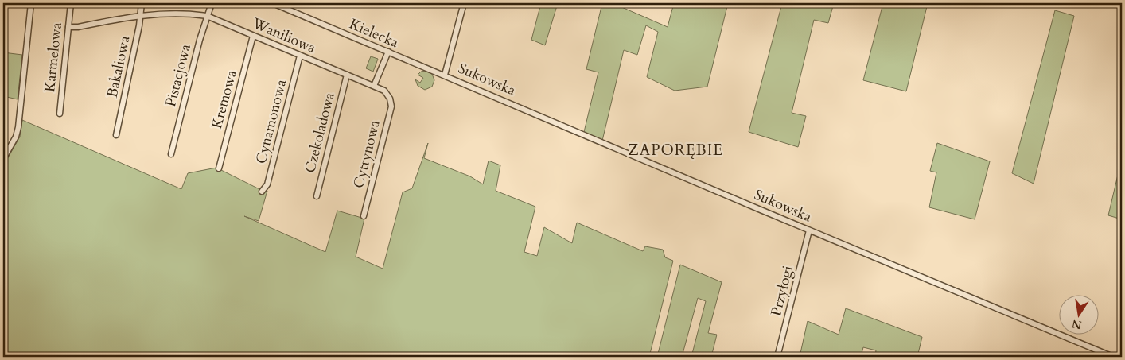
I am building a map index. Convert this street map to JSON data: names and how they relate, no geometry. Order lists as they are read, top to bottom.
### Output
{
  "streets": {
    "street": [
      "Kielecka",
      "Waniliowa",
      "Karmelowa",
      "Bakaliowa",
      "Pistacjowa",
      "Sukowska",
      "Kremowa",
      "Cynamonowa",
      "Czekoladowa",
      "Cytrynowa",
      "Przyłogi"
    ]
  },
  "crossings": [
    ["Kielecka", "Sukowska"],
    ["Waniliowa", "Karmelowa"],
    ["Waniliowa", "Bakaliowa"],
    ["Waniliowa", "Pistacjowa"],
    ["Waniliowa", "Kremowa"],
    ["Waniliowa", "Cynamonowa"],
    ["Waniliowa", "Czekoladowa"],
    ["Waniliowa", "Cytrynowa"],
    ["Sukowska", "Przyłogi"]
  ],
  "districts": ["ZAPORĘBIE"],
  "north": "bottom"
}
